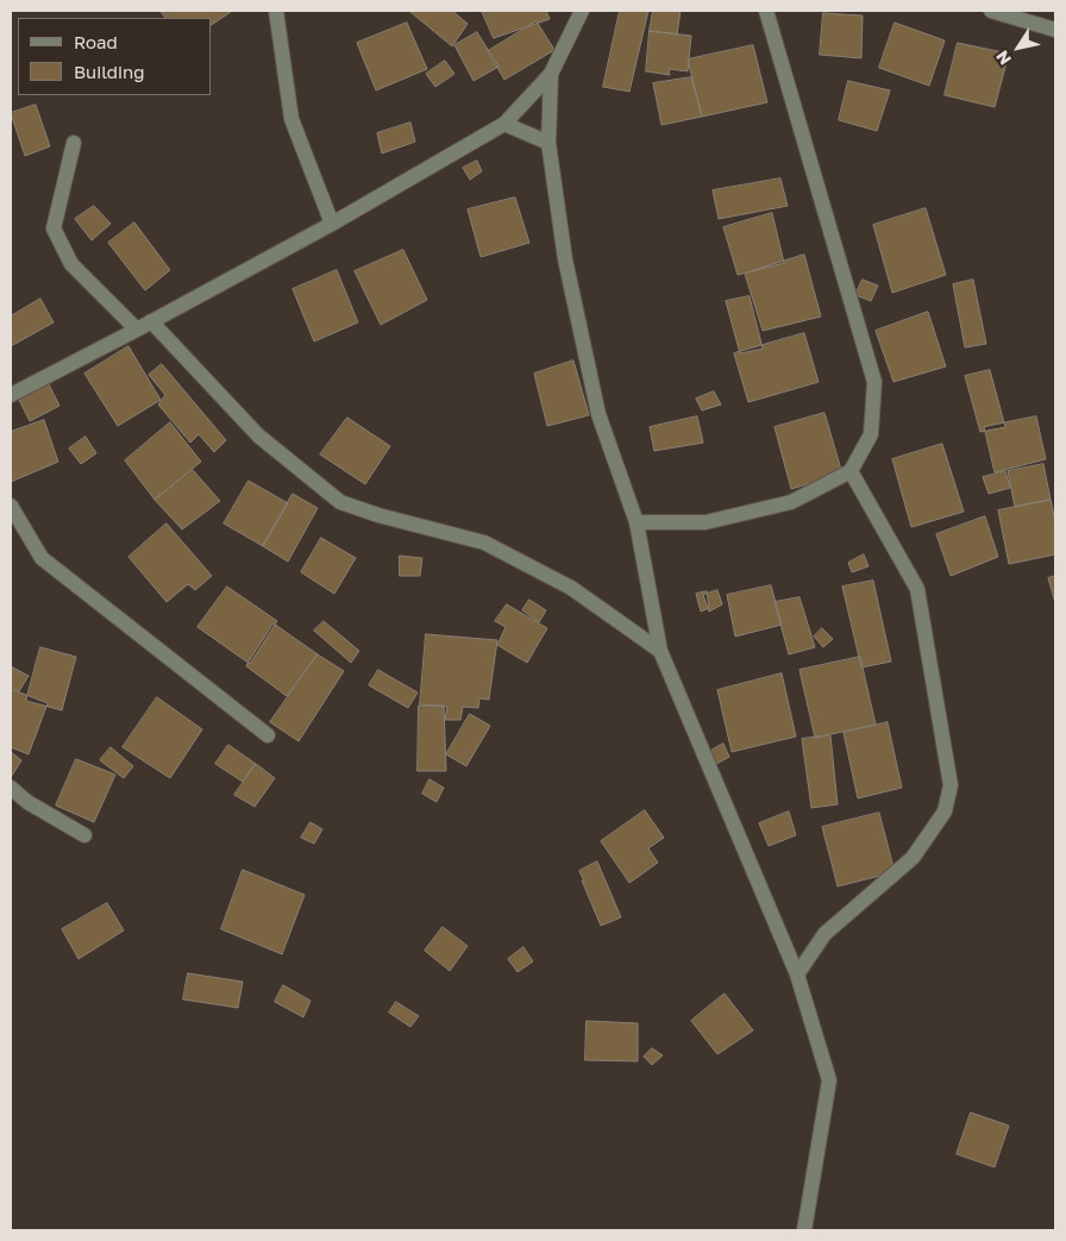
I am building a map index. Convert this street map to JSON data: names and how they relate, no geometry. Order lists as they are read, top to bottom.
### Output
{
  "legend": ["Road", "Building"],
  "north": "bottom left"
}
